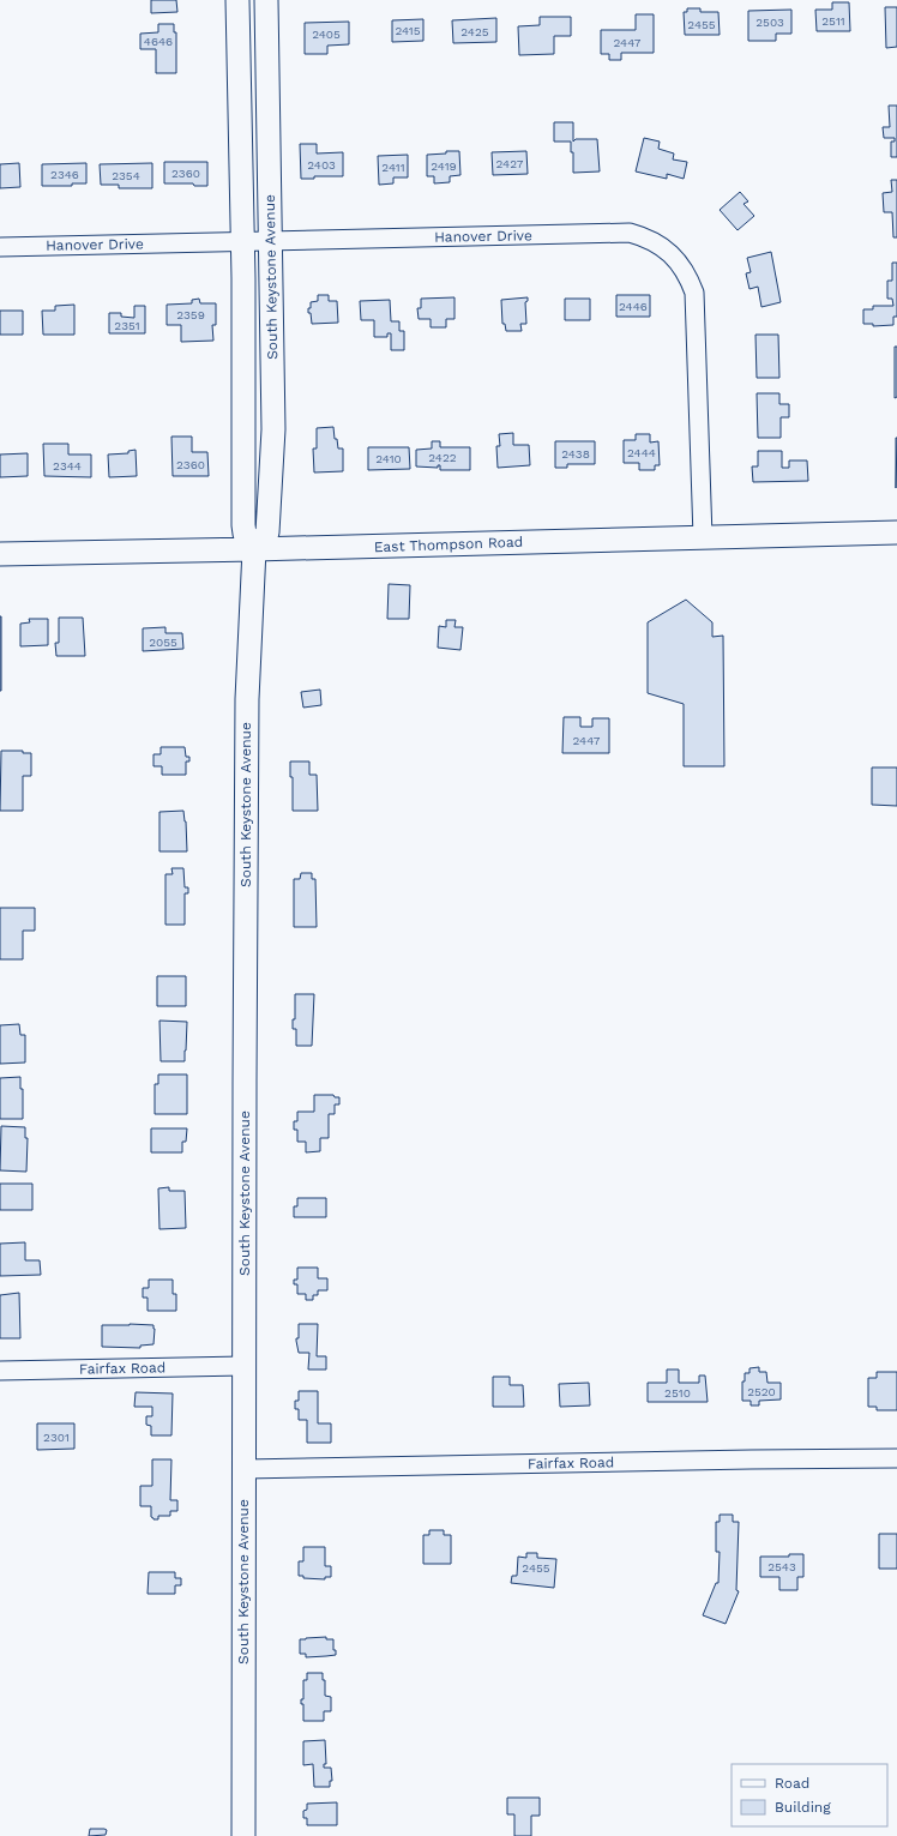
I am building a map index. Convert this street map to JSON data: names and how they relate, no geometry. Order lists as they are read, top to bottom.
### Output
{
  "streets": {
    "main road": ["South Keystone Avenue", "East Thompson Road"],
    "street": ["Hanover Drive", "Fairfax Road"]
  },
  "crossings": [
    ["Hanover Drive", "South Keystone Avenue"],
    ["Hanover Drive", "East Thompson Road"],
    ["South Keystone Avenue", "East Thompson Road"],
    ["South Keystone Avenue", "Fairfax Road"]
  ],
  "house_numbers": [
    "2511",
    "2503",
    "2455",
    "2415",
    "2425",
    "2405",
    "4646",
    "2447",
    "2427",
    "2403",
    "2419",
    "2411",
    "2360",
    "2346",
    "2354",
    "2446",
    "2359",
    "2351",
    "2444",
    "2438",
    "2422",
    "2410",
    "2360",
    "2344",
    "2055",
    "2447",
    "2520",
    "2510",
    "2301",
    "2543",
    "2455"
  ],
  "legend": ["Road", "Building"]
}
